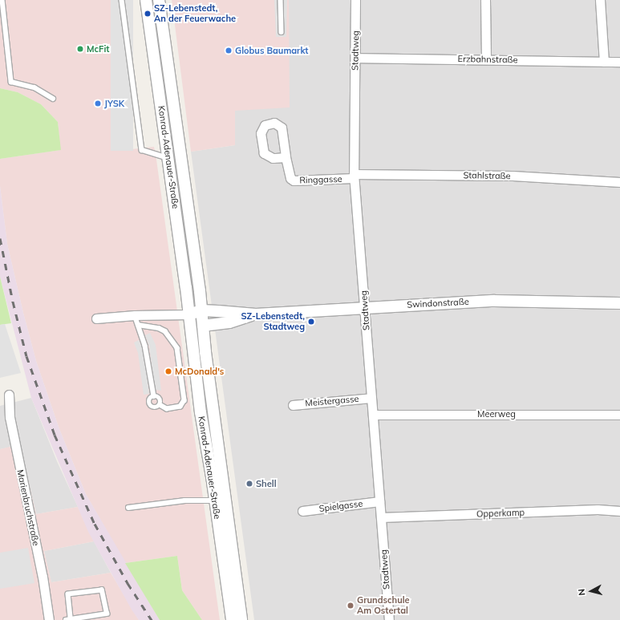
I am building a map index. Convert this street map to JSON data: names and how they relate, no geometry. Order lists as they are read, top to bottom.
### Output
{
  "streets": {
    "street": [
      "Stadtweg",
      "Erzbahnstraße",
      "Konrad-Adenauer-Straße",
      "Stahlstraße",
      "Ringgasse",
      "Swindonstraße",
      "Meistergasse",
      "Meerweg",
      "Spielgasse",
      "Marienbruchstraße",
      "Opperkamp"
    ]
  },
  "crossings": [
    ["Stadtweg", "Erzbahnstraße"],
    ["Stadtweg", "Stahlstraße"],
    ["Stadtweg", "Ringgasse"],
    ["Stadtweg", "Swindonstraße"],
    ["Stadtweg", "Meistergasse"],
    ["Stadtweg", "Meerweg"],
    ["Stadtweg", "Spielgasse"],
    ["Stadtweg", "Opperkamp"],
    ["Konrad-Adenauer-Straße", "Swindonstraße"],
    ["Stahlstraße", "Ringgasse"]
  ],
  "places": [
    "SZ-Lebenstedt, An der Feuerwache",
    "McFit",
    "Globus Baumarkt",
    "JYSK",
    "SZ-Lebenstedt, Stadtweg",
    "McDonald's",
    "Shell",
    "Grundschule Am Ostertal"
  ],
  "north": "left"
}
